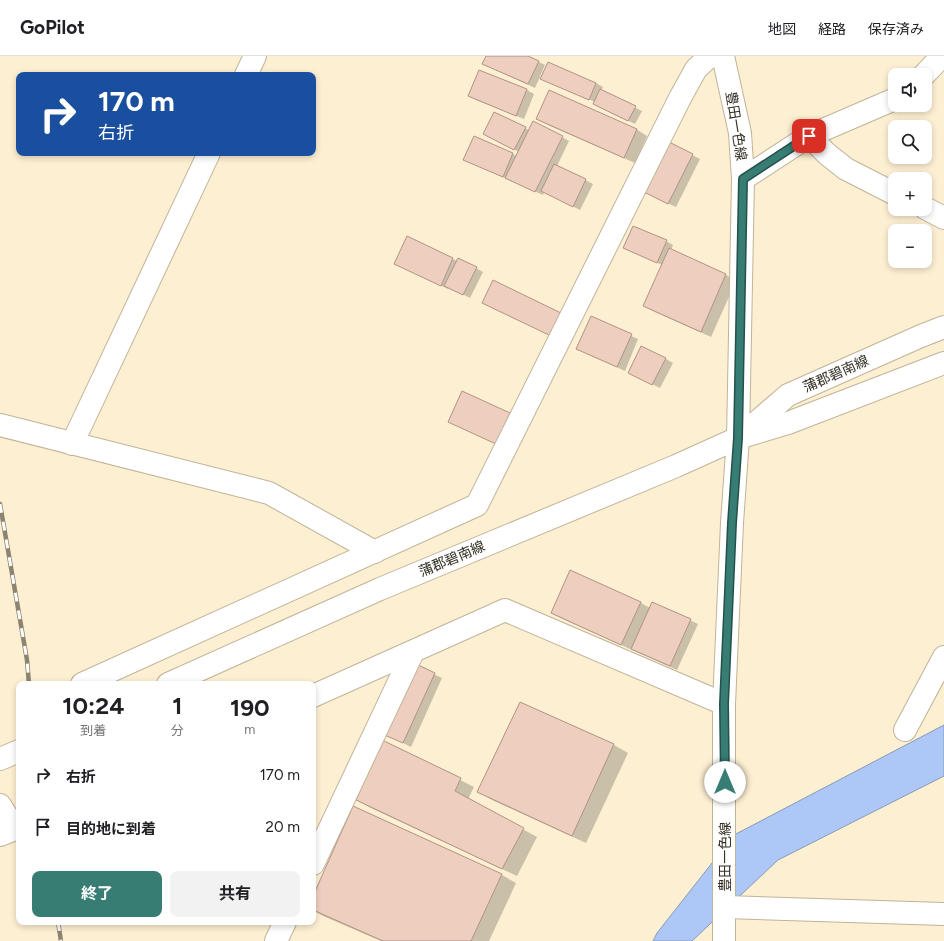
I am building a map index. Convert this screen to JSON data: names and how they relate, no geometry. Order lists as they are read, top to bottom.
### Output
{
  "streets": {
    "street": ["豊田一色線", "蒲郡碧南線"]
  },
  "crossings": [
    ["豊田一色線", "蒲郡碧南線"]
  ],
  "page": {
    "header": "GoPilot",
    "nav": ["地図", "経路", "保存済み"],
    "map_buttons": ["+", "−"],
    "turn": ["170 m", "右折"],
    "eta": [
      "10:24",
      "到着",
      "1",
      "分",
      "190",
      "m"
    ],
    "list": [
      {
        "name": "右折",
        "value": "170 m"
      },
      {
        "name": "目的地に到着",
        "value": "20 m"
      }
    ],
    "buttons": ["終了", "共有"]
  }
}
